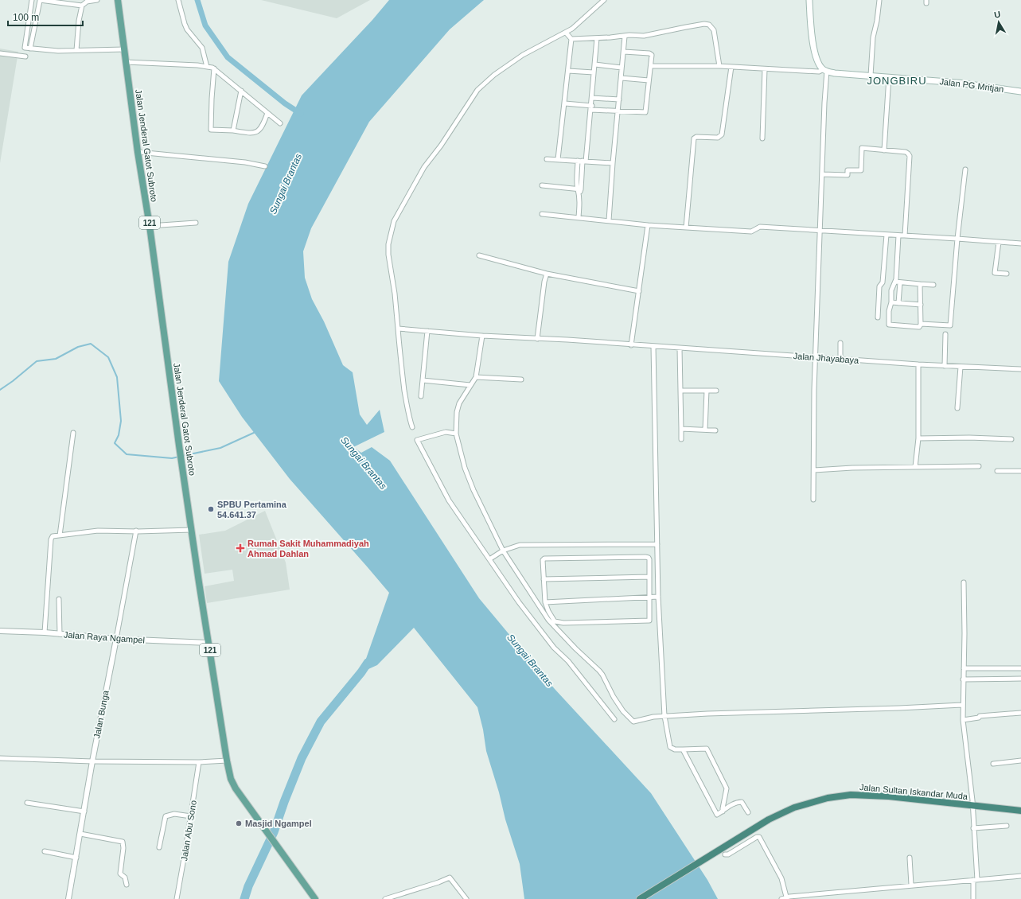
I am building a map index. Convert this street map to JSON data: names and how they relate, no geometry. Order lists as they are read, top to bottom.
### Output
{
  "streets": {
    "highway": ["Jalan Sultan Iskandar Muda"],
    "main road": ["Jalan PG Mritjan", "Jalan Jenderal Gatot Subroto", "121"],
    "street": [
      "Jalan Jhayabaya",
      "Jalan Raya Ngampel",
      "Jalan Bunga",
      "Jalan Abu Sono"
    ]
  },
  "crossings": [
    ["Jalan Jenderal Gatot Subroto", "Jalan Raya Ngampel"],
    ["Jalan Raya Ngampel", "Jalan Bunga"]
  ],
  "districts": ["JONGBIRU"],
  "water": ["Sungai Brantas"],
  "places": {
    "other": ["SPBU Pertamina 54.641.37", "Masjid Ngampel"],
    "health": ["Rumah Sakit Muhammadiyah Ahmad Dahlan"]
  },
  "scale_bar": "100 m",
  "north": "top"
}
